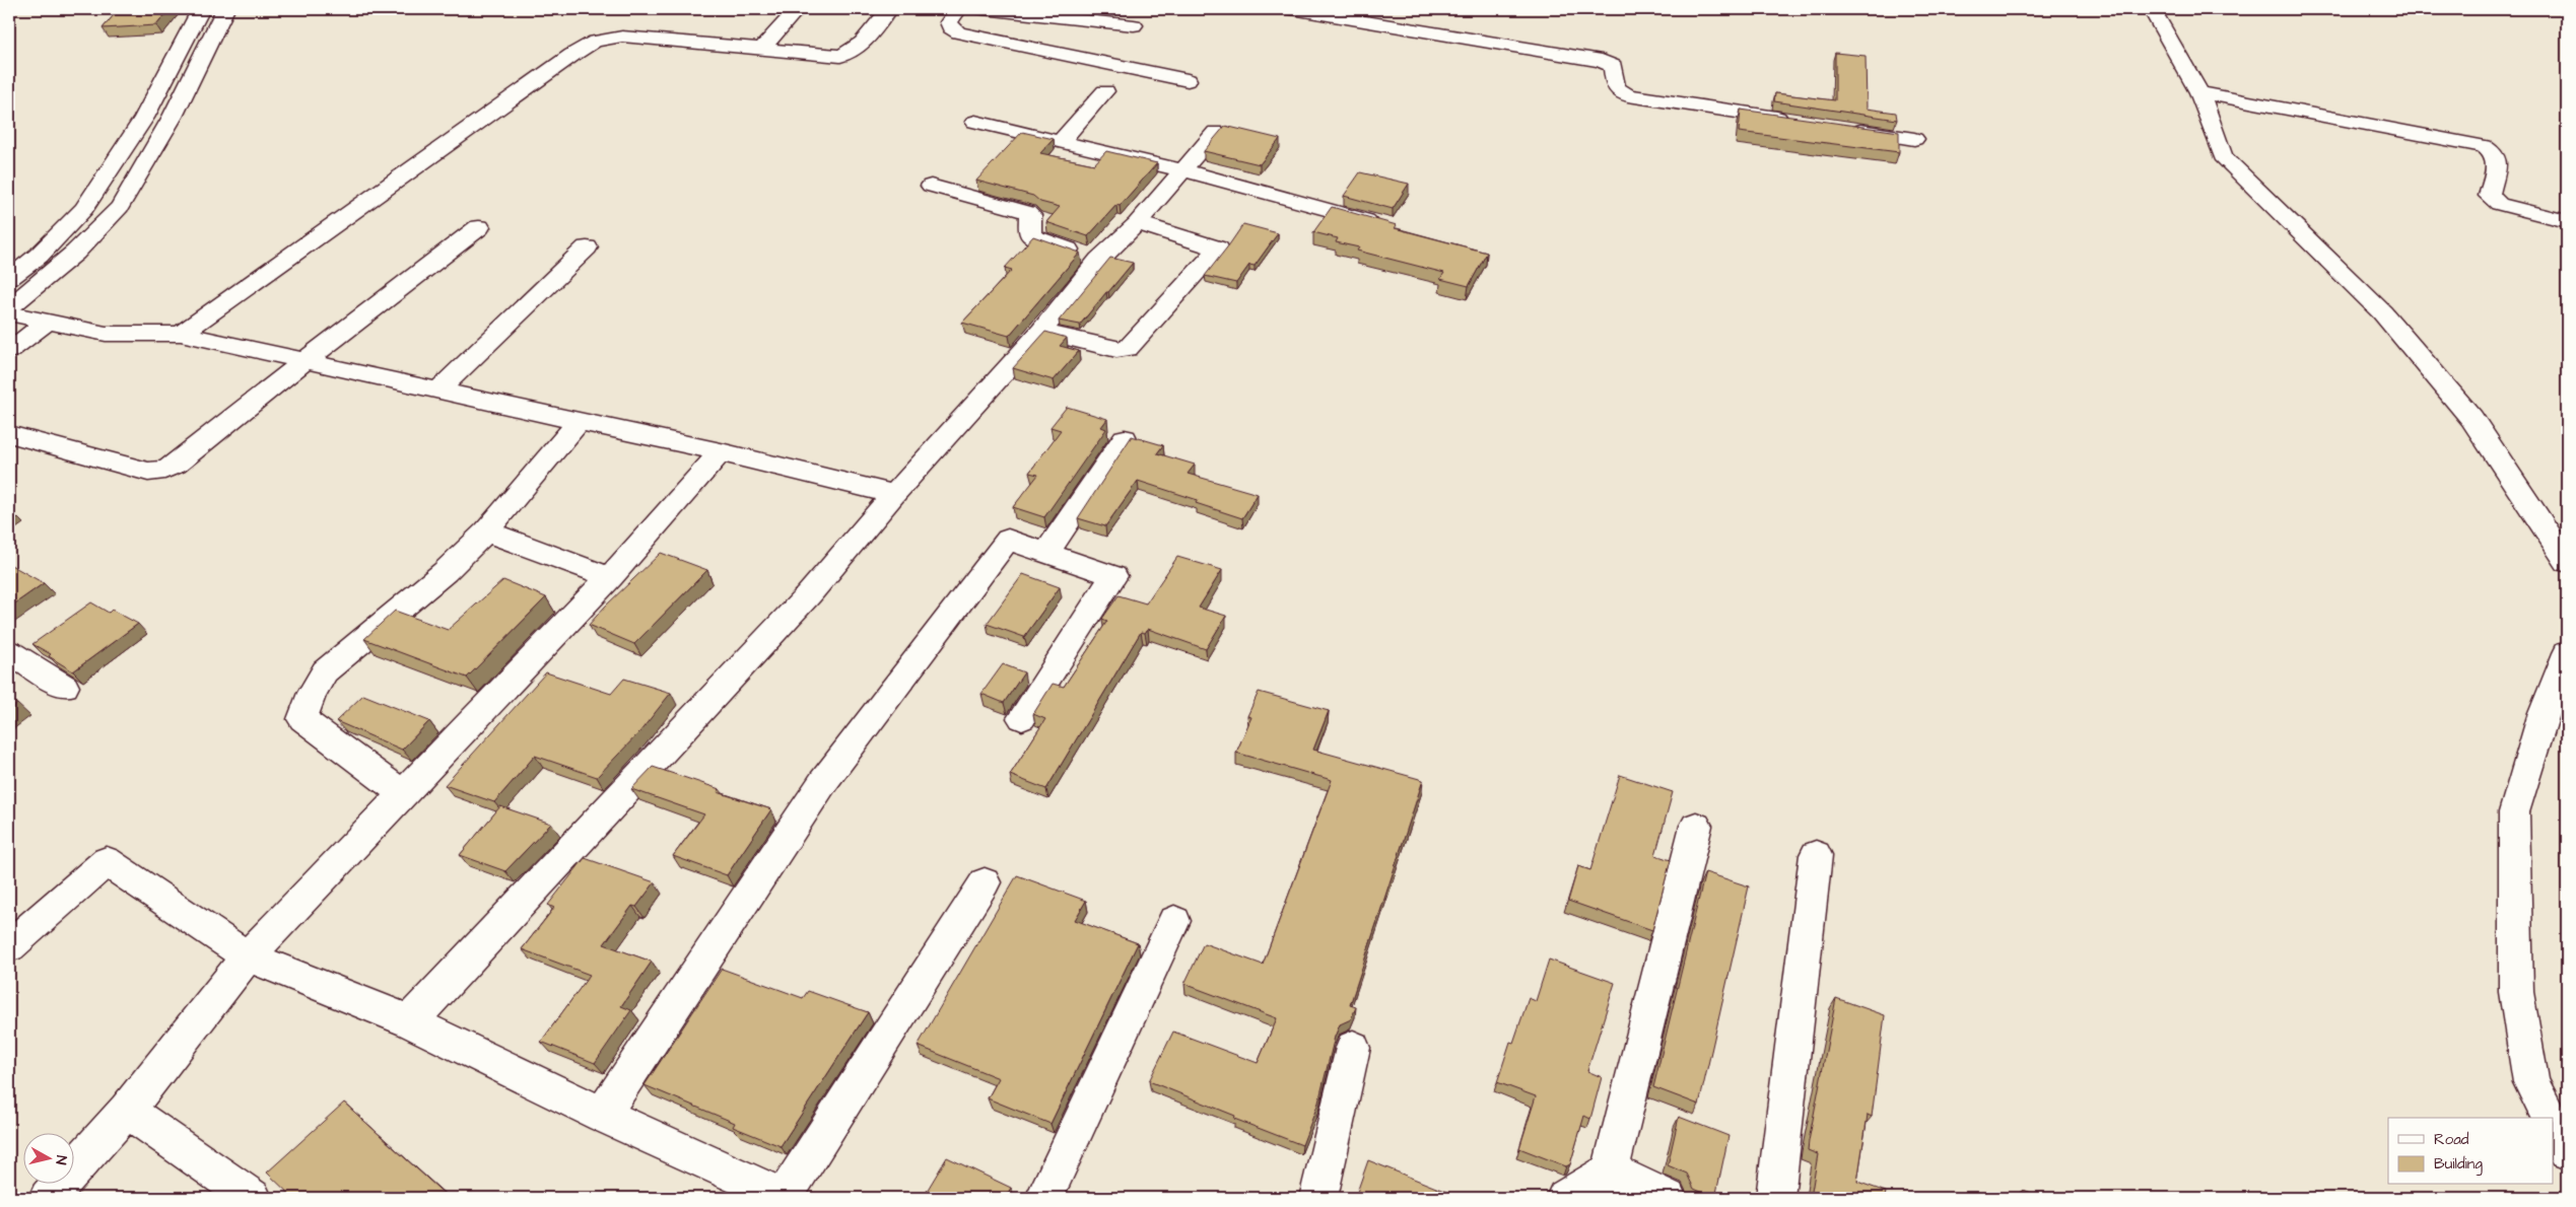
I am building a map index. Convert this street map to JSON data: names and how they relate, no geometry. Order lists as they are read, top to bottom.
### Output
{
  "legend": ["Road", "Building"],
  "north": "right"
}
